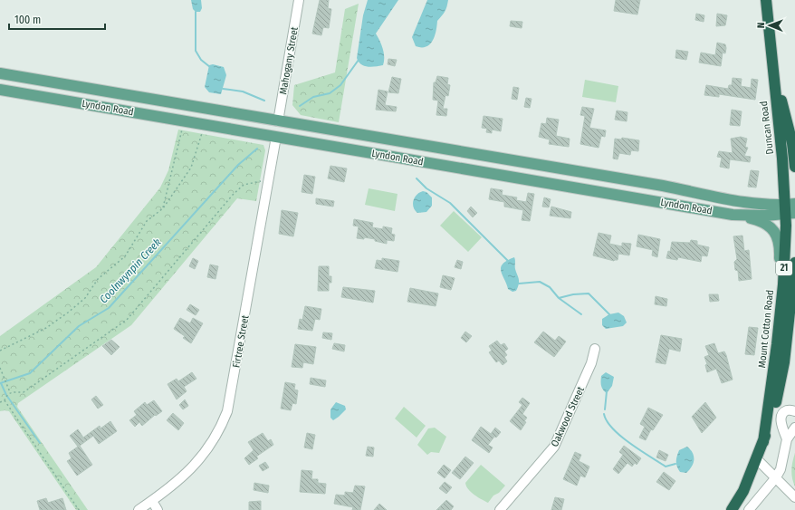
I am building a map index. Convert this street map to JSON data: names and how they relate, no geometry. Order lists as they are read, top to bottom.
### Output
{
  "streets": {
    "highway": ["Duncan Road", "21", "Mount Cotton Road"],
    "main road": ["Lyndon Road"],
    "street": ["Mahogany Street", "Firtree Street", "Oakwood Street"]
  },
  "crossings": [
    ["Mahogany Street", "Lyndon Road"],
    ["Lyndon Road", "Duncan Road"],
    ["Lyndon Road", "Mount Cotton Road"],
    ["Lyndon Road", "Firtree Street"],
    ["Duncan Road", "Mount Cotton Road"],
    ["21", "Mount Cotton Road"]
  ],
  "water": ["Coolnwynpin Creek"],
  "scale_bar": "100 m",
  "north": "left"
}
